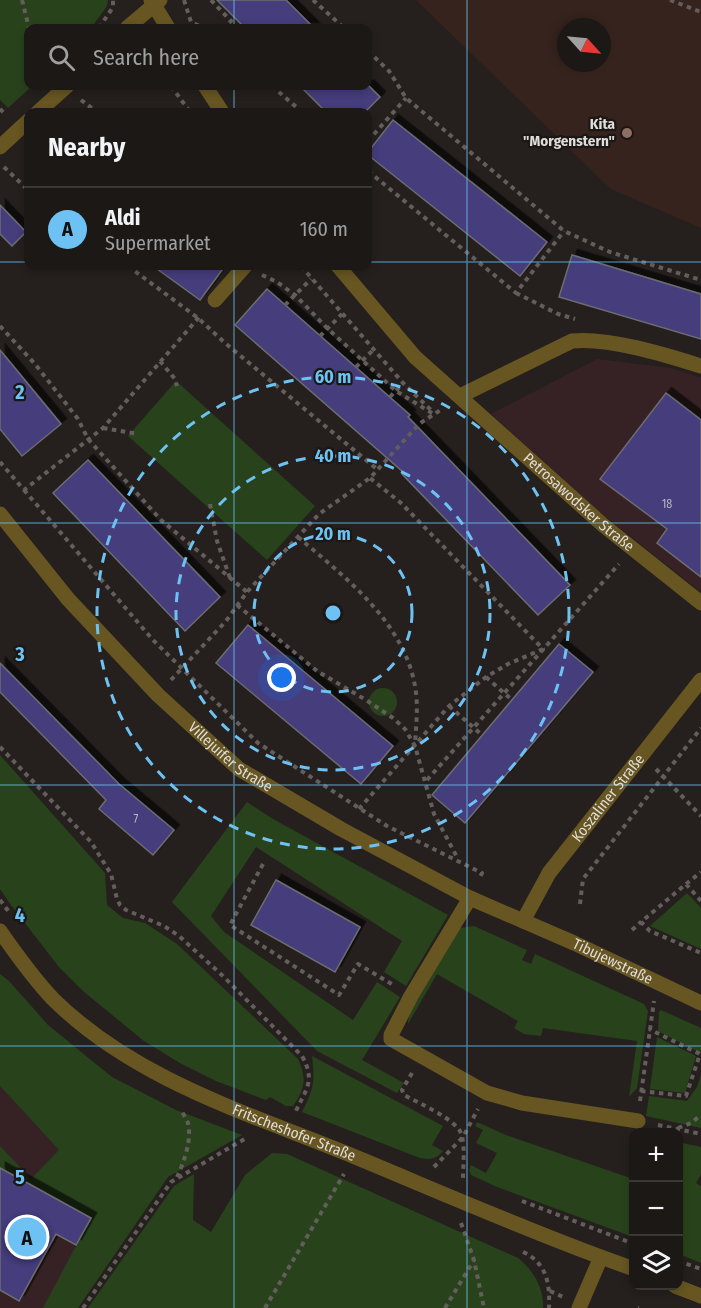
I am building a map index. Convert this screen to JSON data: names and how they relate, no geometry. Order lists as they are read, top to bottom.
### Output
{
  "streets": {
    "street": [
      "Petrosawodsker Straße",
      "Villejuifer Straße",
      "Koszaliner Straße",
      "Tibujewstraße",
      "Fritscheshofer Straße"
    ]
  },
  "crossings": [
    ["Villejuifer Straße", "Koszaliner Straße"],
    ["Villejuifer Straße", "Tibujewstraße"],
    ["Koszaliner Straße", "Tibujewstraße"]
  ],
  "places": ["Kita \"Morgenstern\""],
  "house_numbers": ["18", "7"],
  "north": "bottom right",
  "page": {
    "search": "Search here",
    "heading": "Nearby",
    "list": [
      {
        "mark": "A",
        "name": "Aldi",
        "note": "Supermarket",
        "value": "160 m"
      }
    ],
    "map_buttons": ["+", "−"],
    "pins": "A"
  },
  "grid": {
    "rows": [
      "2",
      "3",
      "4",
      "5"
    ]
  },
  "rings": ["60 m", "40 m", "20 m"]
}
